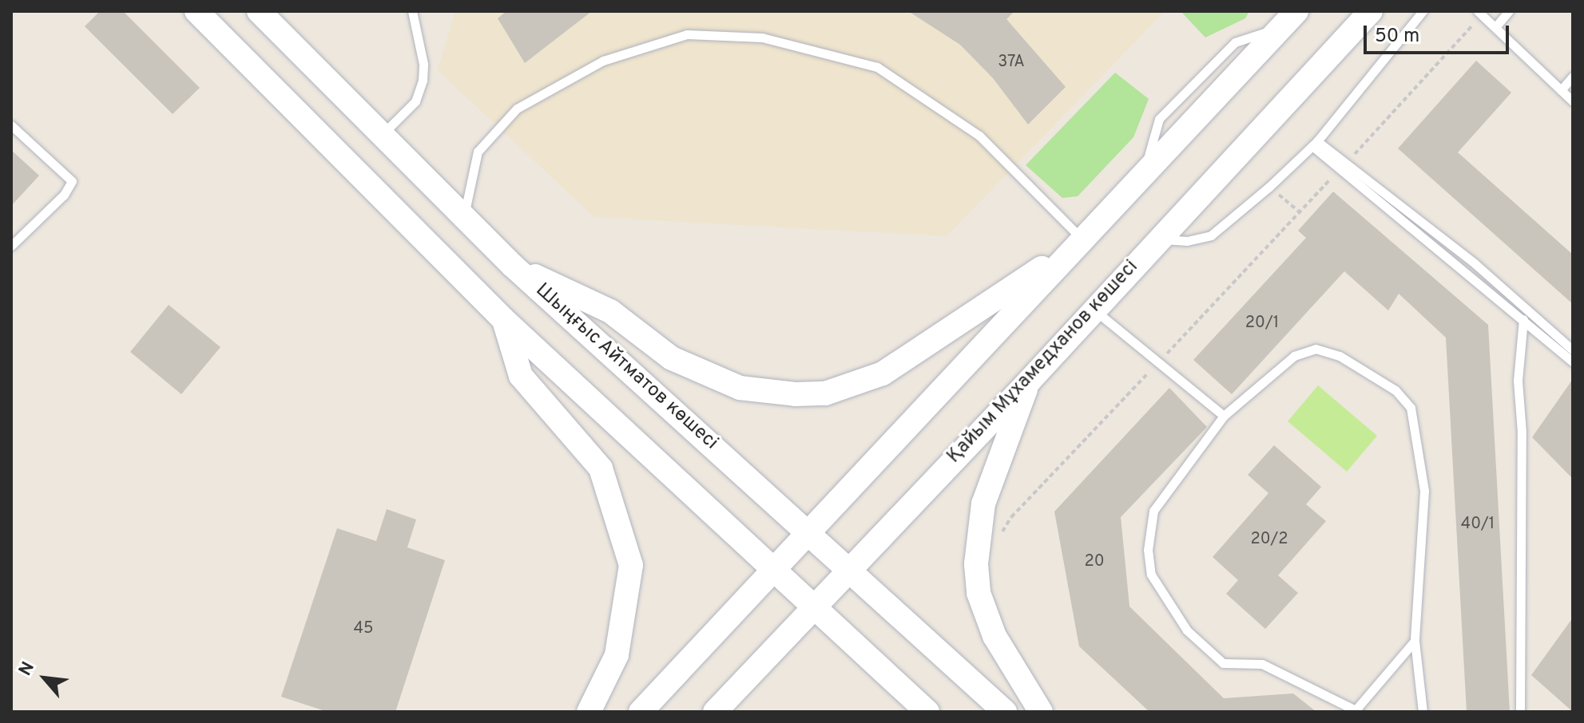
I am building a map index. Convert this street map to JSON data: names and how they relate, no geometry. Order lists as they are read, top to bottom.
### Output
{
  "streets": {
    "main road": ["Қайым Мұхамедханов көшесі", "Шыңғыс Айтматов көшесі"]
  },
  "crossings": [
    ["Қайым Мұхамедханов көшесі", "Шыңғыс Айтматов көшесі"]
  ],
  "house_numbers": [
    "37А",
    "20/1",
    "40/1",
    "20/2",
    "20",
    "45"
  ],
  "scale_bar": "50 m",
  "north": "top left"
}
